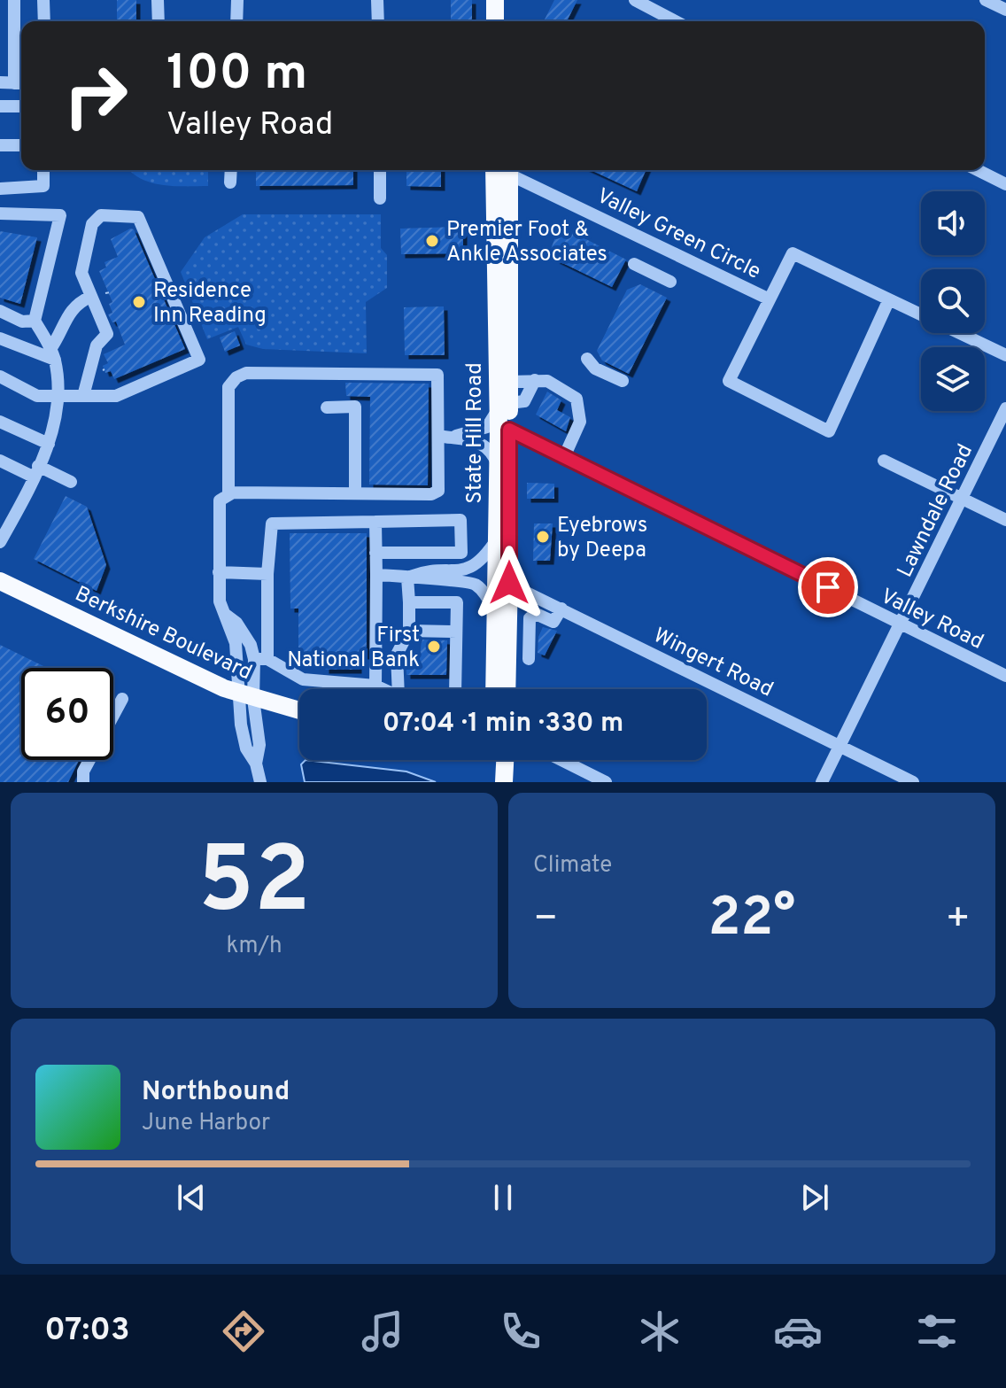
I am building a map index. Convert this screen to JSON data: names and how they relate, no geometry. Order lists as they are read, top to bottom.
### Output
{
  "streets": {
    "main road": ["State Hill Road", "Berkshire Boulevard"],
    "street": [
      "Valley Green Circle",
      "Lawndale Road",
      "Valley Road",
      "Wingert Road"
    ]
  },
  "crossings": [
    ["State Hill Road", "Valley Road"],
    ["State Hill Road", "Wingert Road"],
    ["Lawndale Road", "Valley Road"],
    ["Lawndale Road", "Wingert Road"]
  ],
  "places": [
    "Premier Foot & Ankle Associates",
    "Residence Inn Reading",
    "Eyebrows by Deepa",
    "First National Bank"
  ],
  "page": {
    "turn": ["100 m", "Valley Road"],
    "limit": "60",
    "trip": "07:04 · 1 min · 330 m",
    "tile": [
      ["52", "km/h"],
      "Climate"
    ],
    "heat": ["−", "22°", "+"],
    "song": ["Northbound", "June Harbor"],
    "tabs": "07:03"
  }
}
